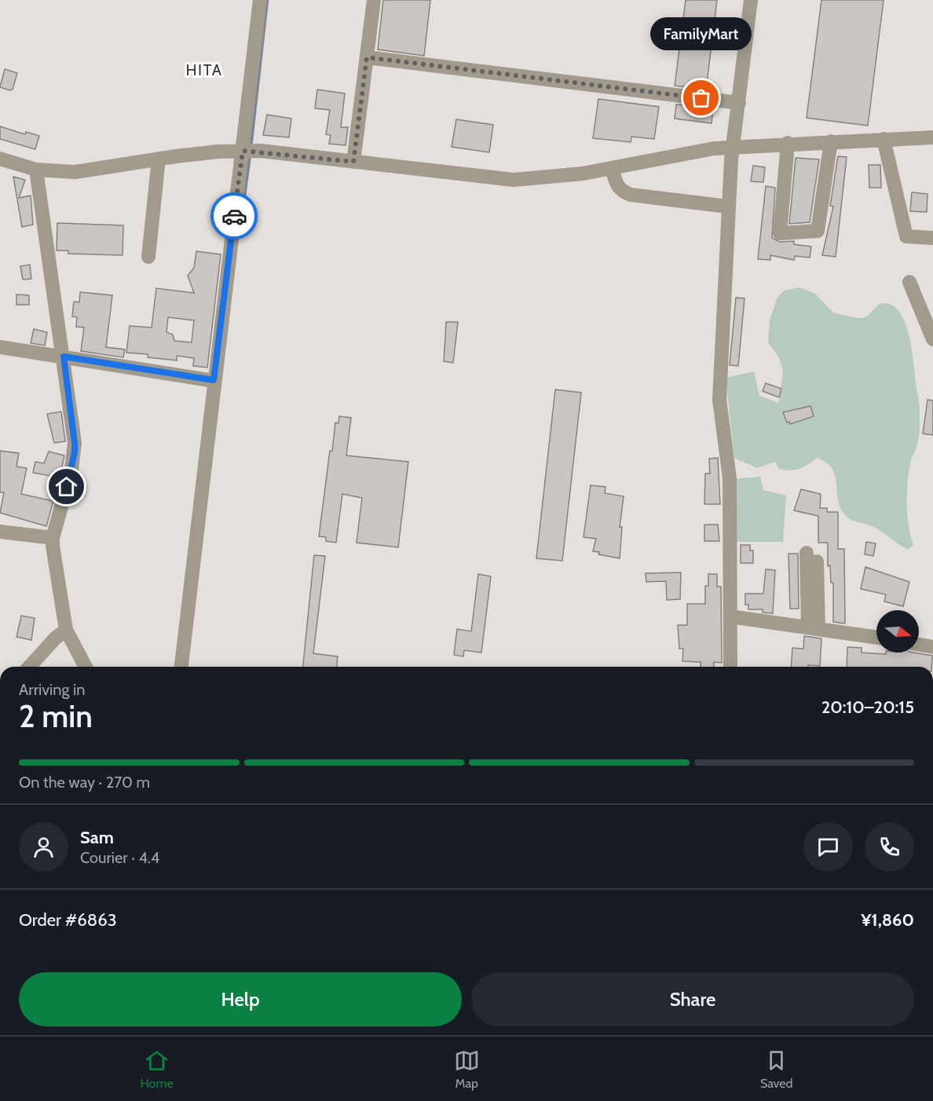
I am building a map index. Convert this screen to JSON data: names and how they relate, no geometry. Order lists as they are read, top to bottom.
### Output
{
  "districts": ["HITA"],
  "places": ["FamilyMart"],
  "north": "right",
  "page": {
    "bubble": "FamilyMart",
    "heading": ["2 min", "Arriving in", "20:10–20:15"],
    "panel": [
      "Sam",
      "Courier · 4.4",
      "Order #6863",
      "¥1,860"
    ],
    "bar": "On the way · 270 m",
    "buttons": ["Help", "Share"],
    "tabs": ["Home", "Map", "Saved"]
  }
}
